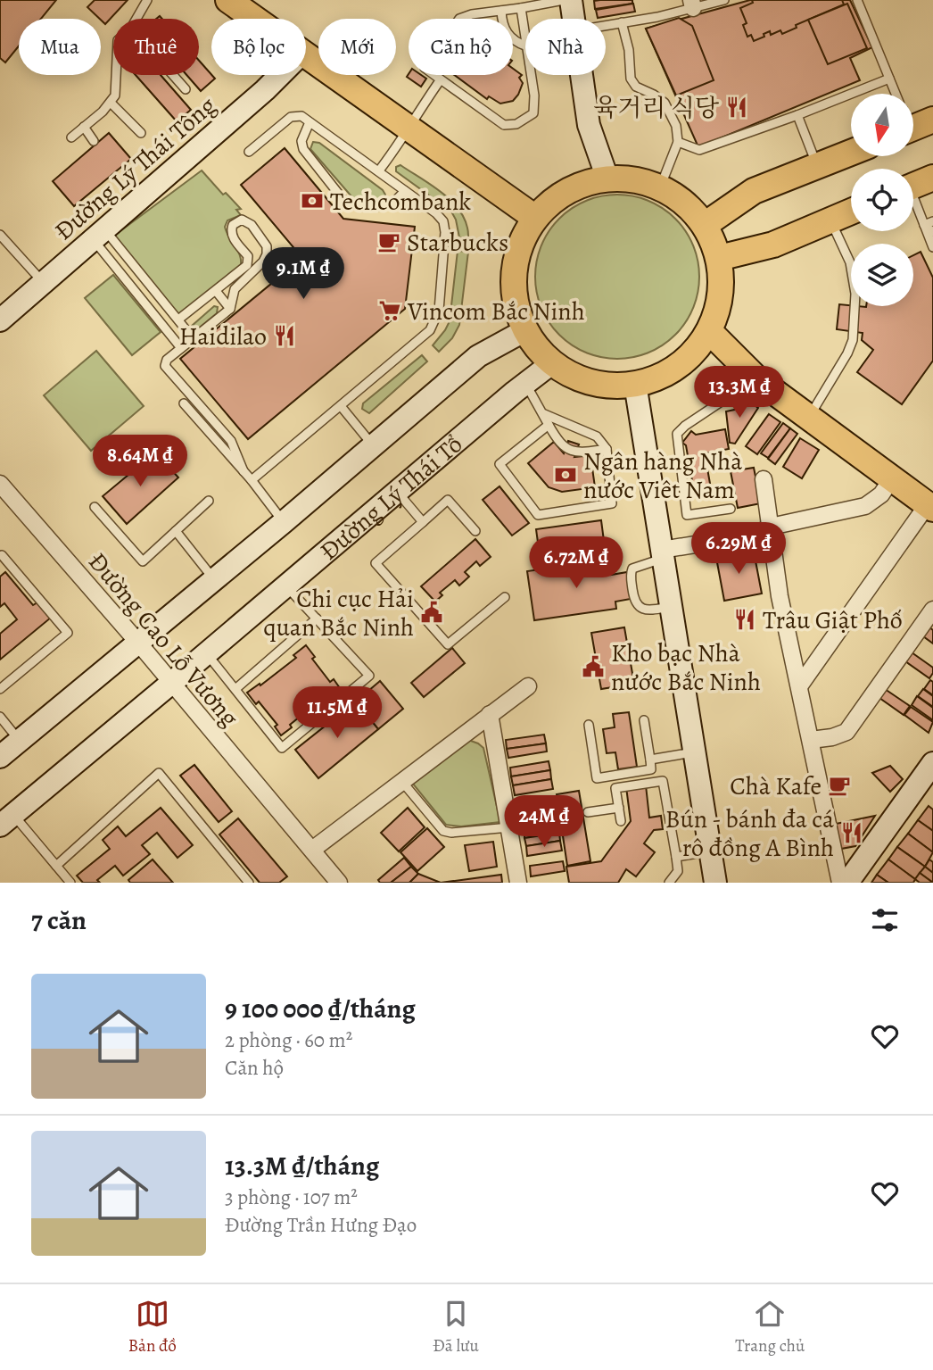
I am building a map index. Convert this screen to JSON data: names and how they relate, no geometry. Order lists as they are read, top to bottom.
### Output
{
  "streets": {
    "main road": ["Đường Lý Thái Tông", "Đường Lý Thái Tổ"],
    "street": ["Đường Cao Lỗ Vương"]
  },
  "crossings": [
    ["Đường Lý Thái Tổ", "Đường Cao Lỗ Vương"]
  ],
  "places": {
    "restaurant": [
      "육거리 식당",
      "Haidilao",
      "Trâu Giật Phố",
      "Bún - bánh đa cá rô đồng A Bình"
    ],
    "bank": ["Techcombank", "Ngân hàng Nhà nước Viêt Nam"],
    "cafe": ["Starbucks", "Chà Kafe"],
    "supermarket": ["Vincom Bắc Ninh"],
    "public building": ["Chi cục Hải quan Bắc Ninh", "Kho bạc Nhà nước Bắc Ninh"]
  },
  "north": "bottom",
  "page": {
    "chip": [
      "Mua",
      "Thuê",
      "Bộ lọc",
      "Mới",
      "Căn hộ",
      "Nhà"
    ],
    "price": [
      "9.1M ₫",
      "13.3M ₫",
      "8.64M ₫",
      "6.29M ₫",
      "6.72M ₫",
      "11.5M ₫",
      "24M ₫"
    ],
    "heading": "7 căn",
    "list": [
      {
        "name": "9 100 000 ₫/tháng",
        "note": "2 phòng · 60 m² · Căn hộ"
      },
      {
        "name": "13.3M ₫/tháng",
        "note": "3 phòng · 107 m² · Đường Trần Hưng Đạo"
      }
    ],
    "tabs": ["Bản đồ", "Đã lưu", "Trang chủ"]
  }
}
